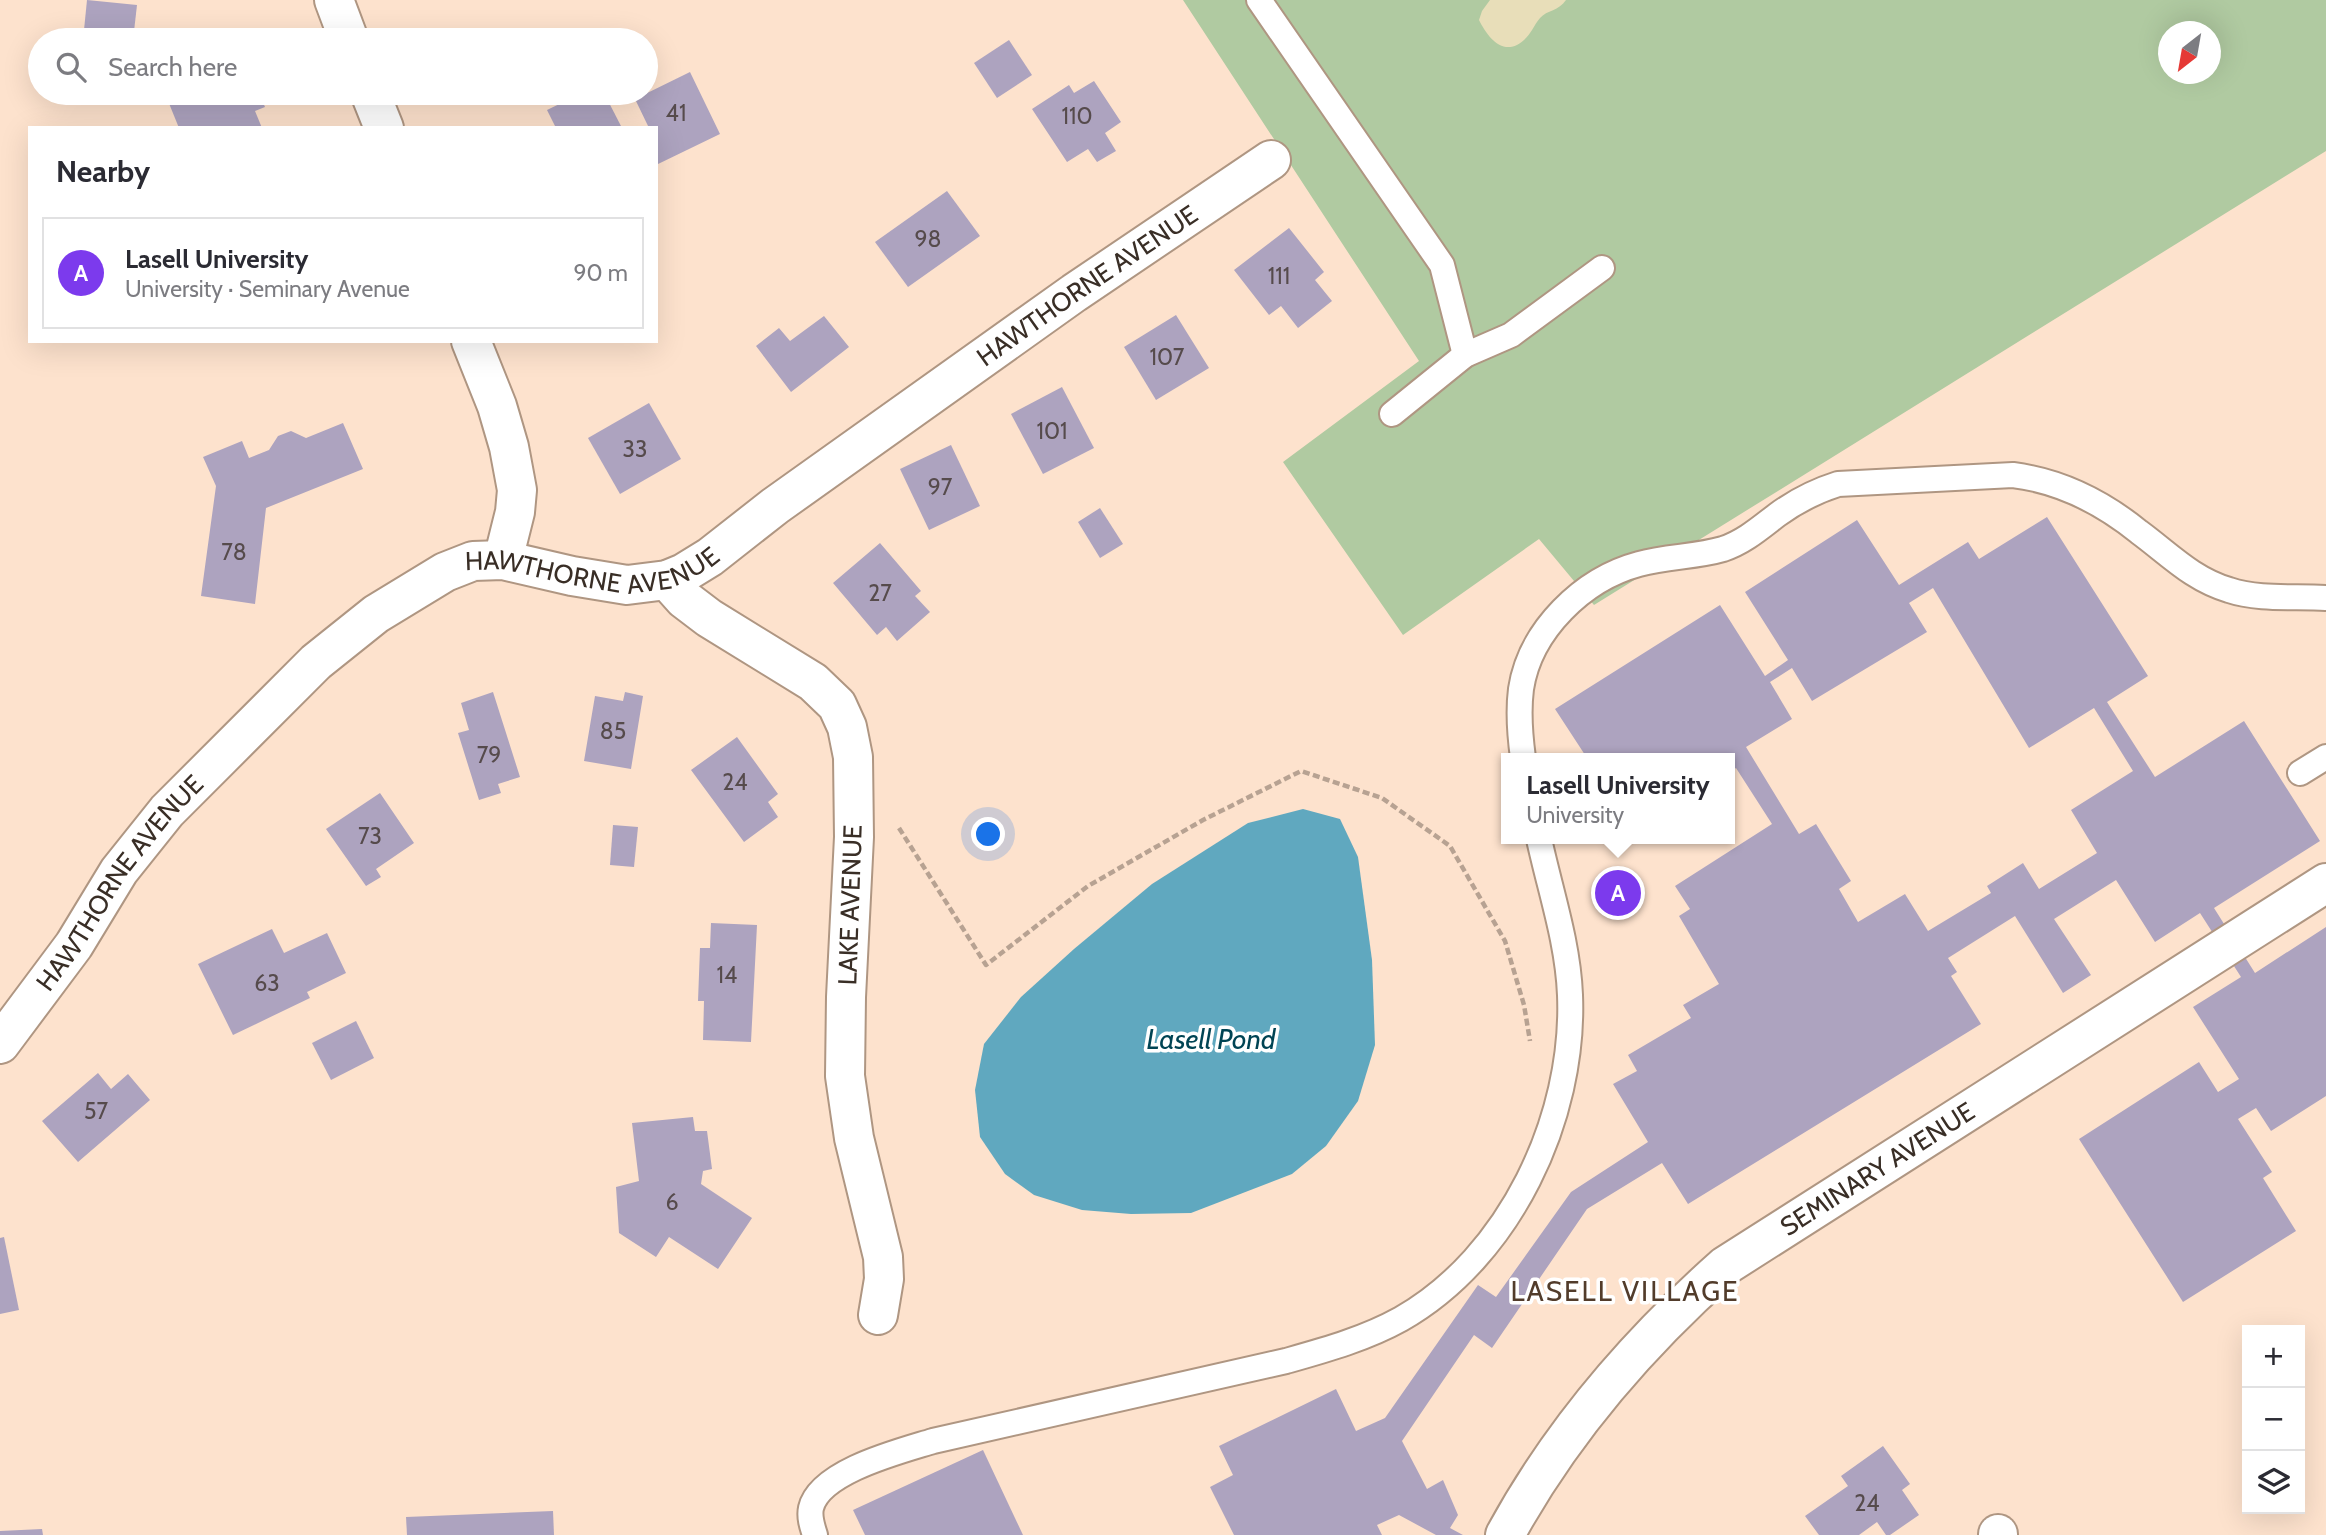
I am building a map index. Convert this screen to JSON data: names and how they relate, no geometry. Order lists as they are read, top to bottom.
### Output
{
  "streets": {
    "street": ["HAWTHORNE AVENUE", "LAKE AVENUE", "SEMINARY AVENUE"]
  },
  "crossings": [
    ["HAWTHORNE AVENUE", "LAKE AVENUE"]
  ],
  "districts": ["LASELL VILLAGE"],
  "water": ["Lasell Pond"],
  "house_numbers": [
    "41",
    "110",
    "98",
    "111",
    "107",
    "101",
    "33",
    "97",
    "78",
    "27",
    "85",
    "79",
    "24",
    "73",
    "14",
    "63",
    "57",
    "6",
    "24"
  ],
  "north": "bottom left",
  "page": {
    "search": "Search here",
    "heading": "Nearby",
    "list": [
      {
        "mark": "A",
        "name": "Lasell University",
        "note": "University · Seminary Avenue",
        "value": "90 m"
      }
    ],
    "popup": ["Lasell University", "University"],
    "pins": "A",
    "map_buttons": ["+", "−"]
  }
}
